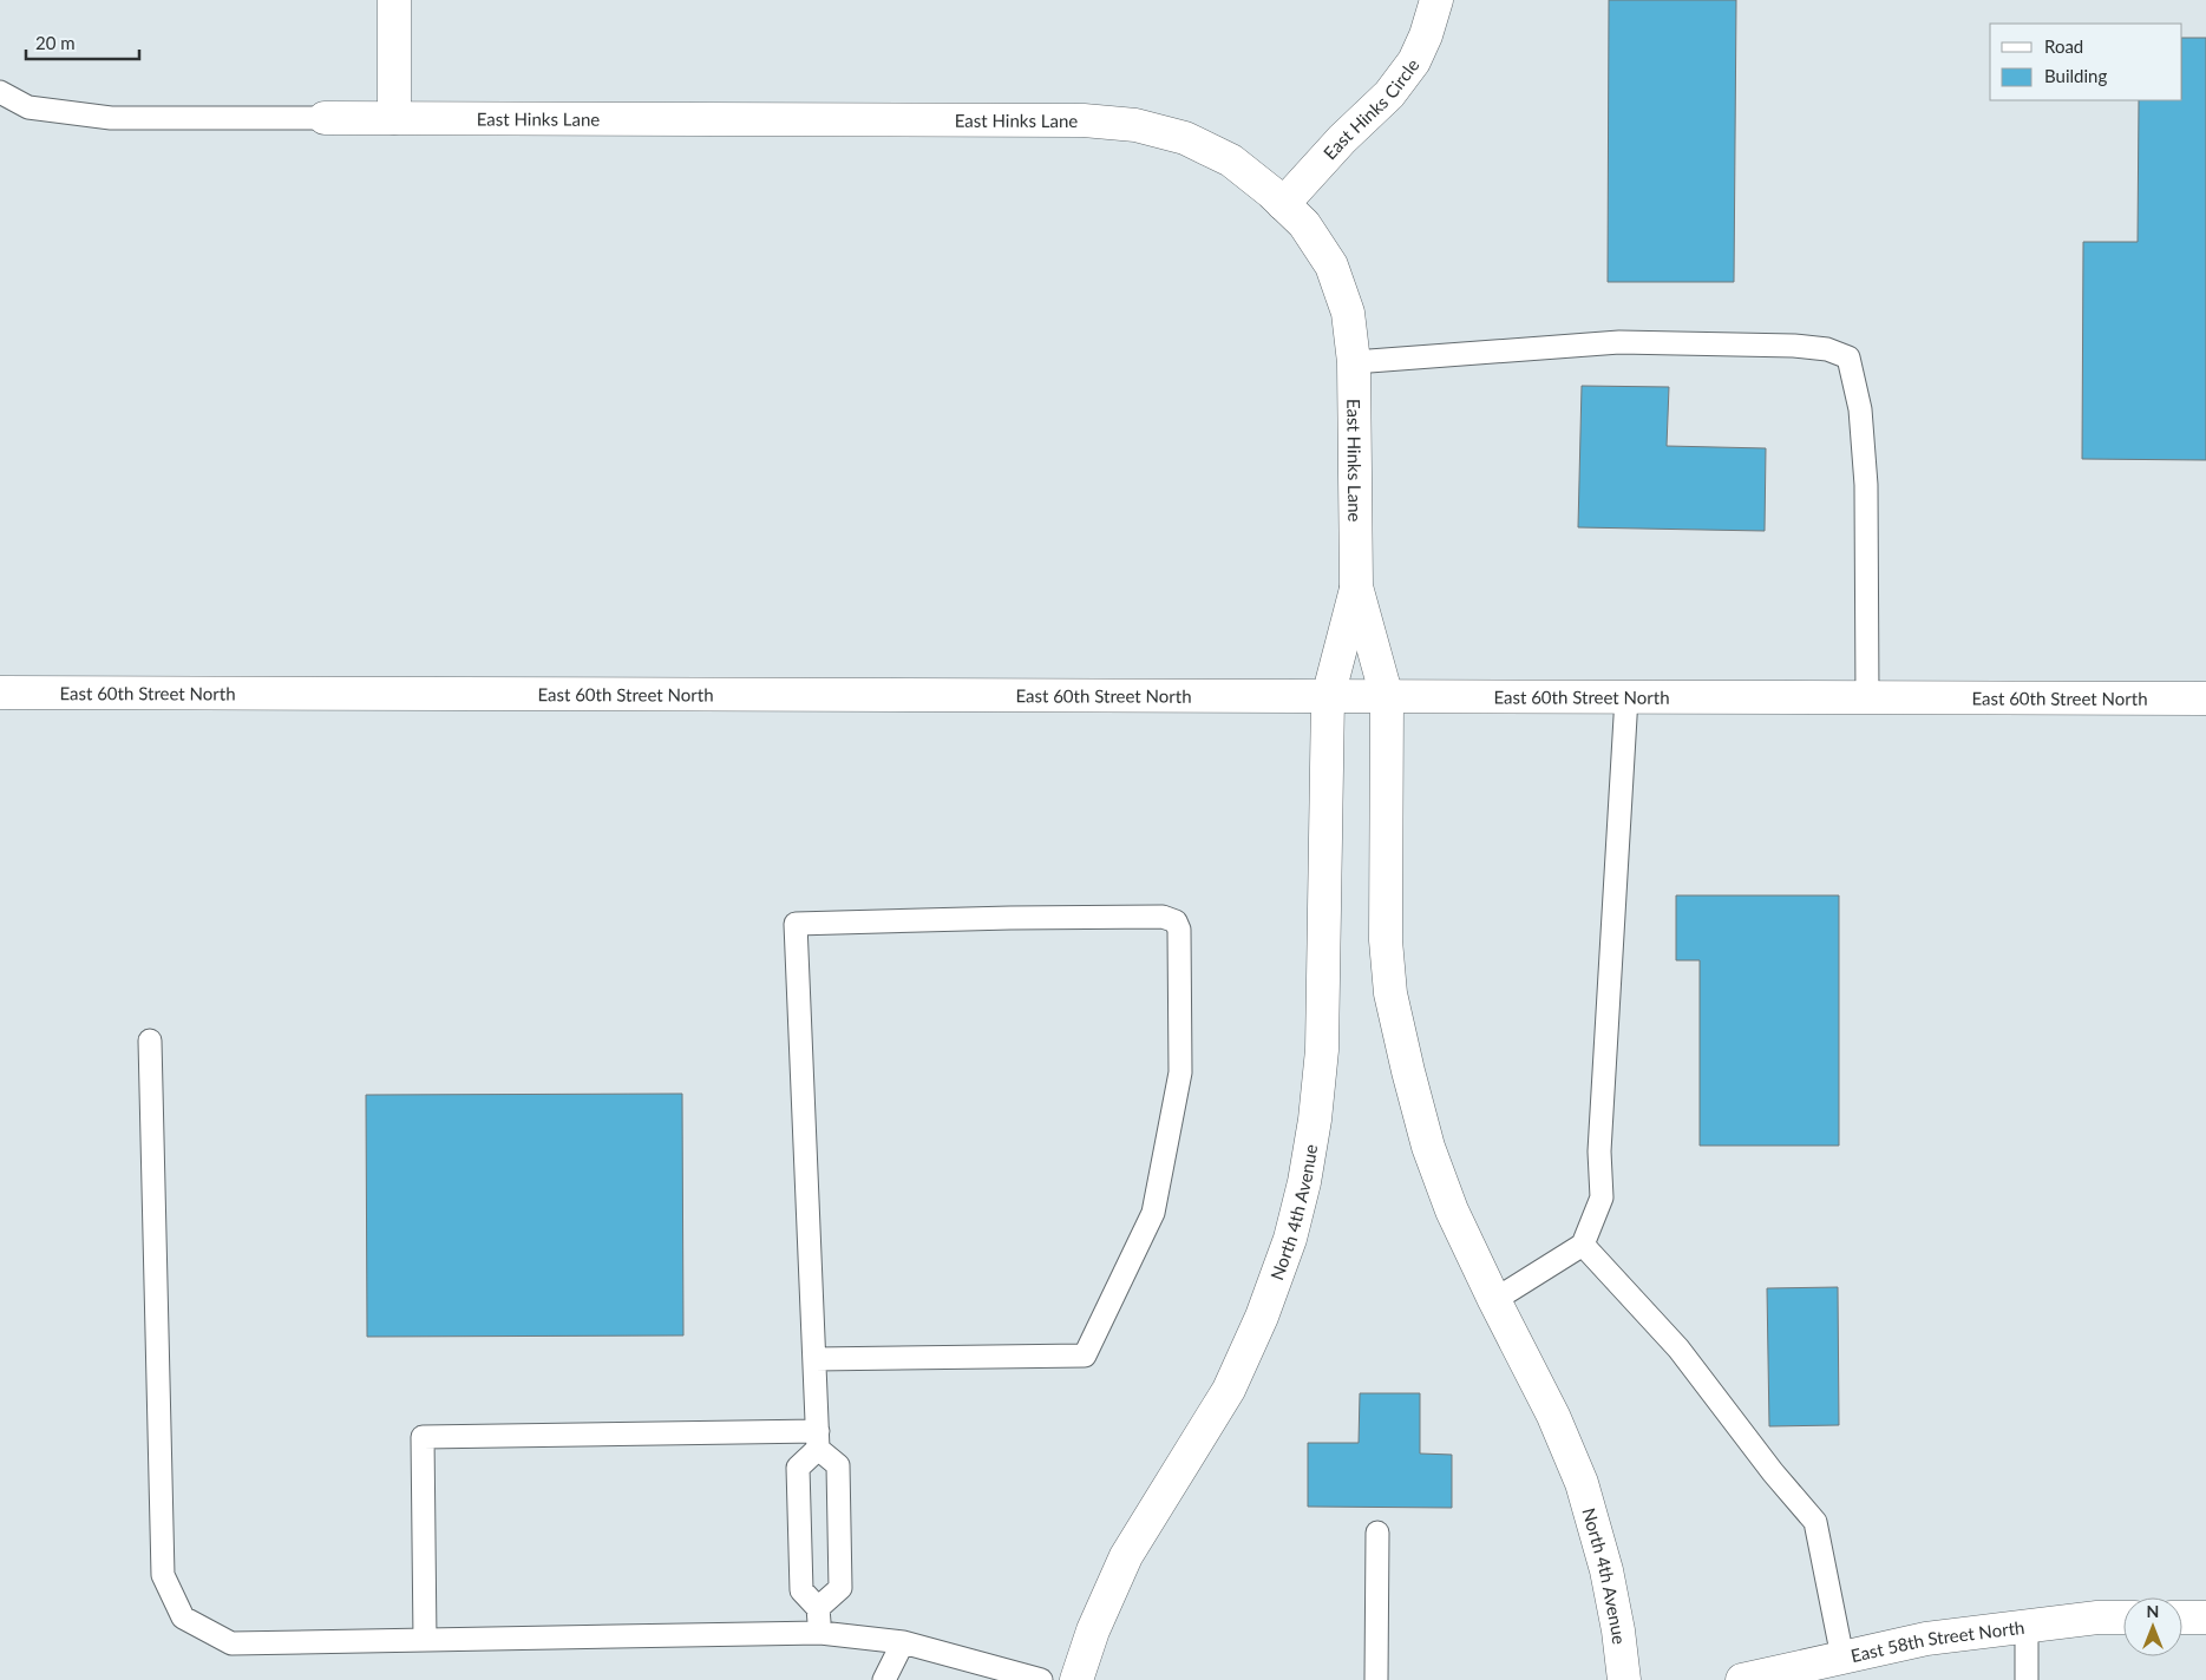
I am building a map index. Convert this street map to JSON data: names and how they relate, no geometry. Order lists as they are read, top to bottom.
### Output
{
  "streets": {
    "street": [
      "East Hinks Circle",
      "East Hinks Lane",
      "East 60th Street North",
      "North 4th Avenue",
      "East 58th Street North"
    ]
  },
  "crossings": [
    ["East Hinks Circle", "East Hinks Lane"],
    ["East Hinks Lane", "East 60th Street North"],
    ["East Hinks Lane", "North 4th Avenue"],
    ["East 60th Street North", "North 4th Avenue"]
  ],
  "legend": ["Road", "Building"],
  "scale_bar": "20 m",
  "north": "top"
}
